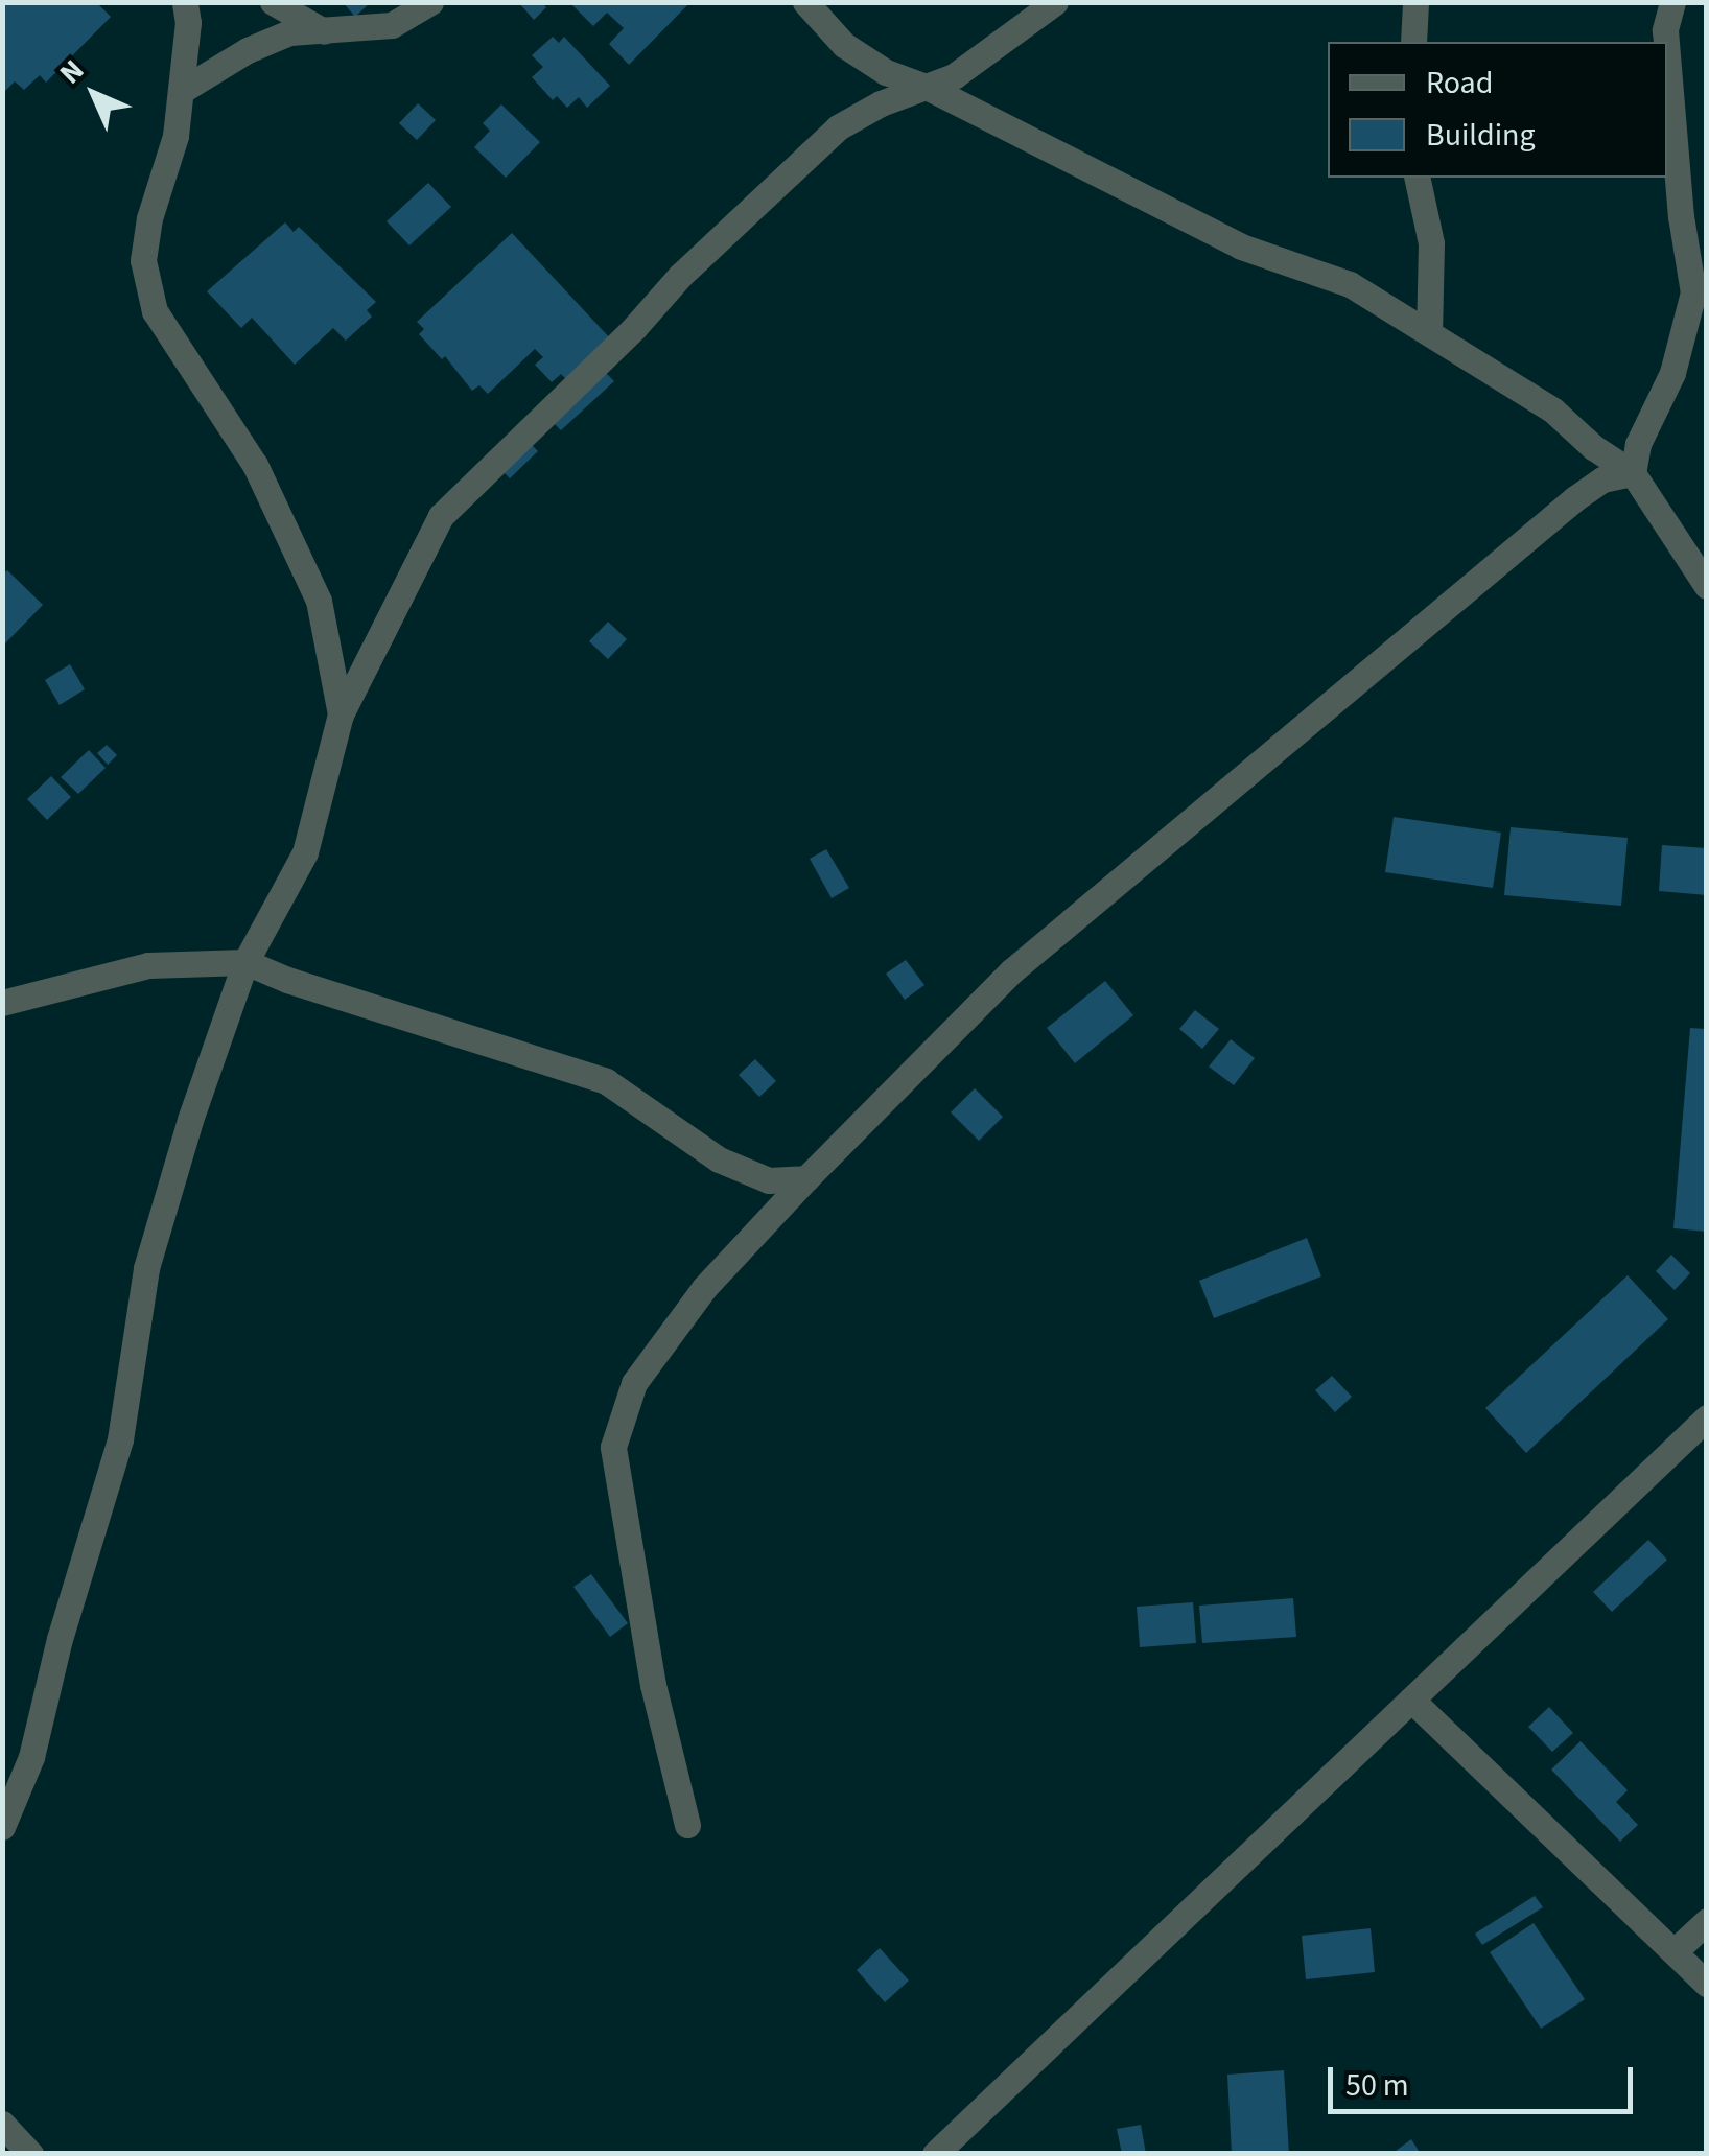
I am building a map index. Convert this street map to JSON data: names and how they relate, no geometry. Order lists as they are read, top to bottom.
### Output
{
  "legend": ["Road", "Building"],
  "scale_bar": "50 m",
  "north": "top left"
}
